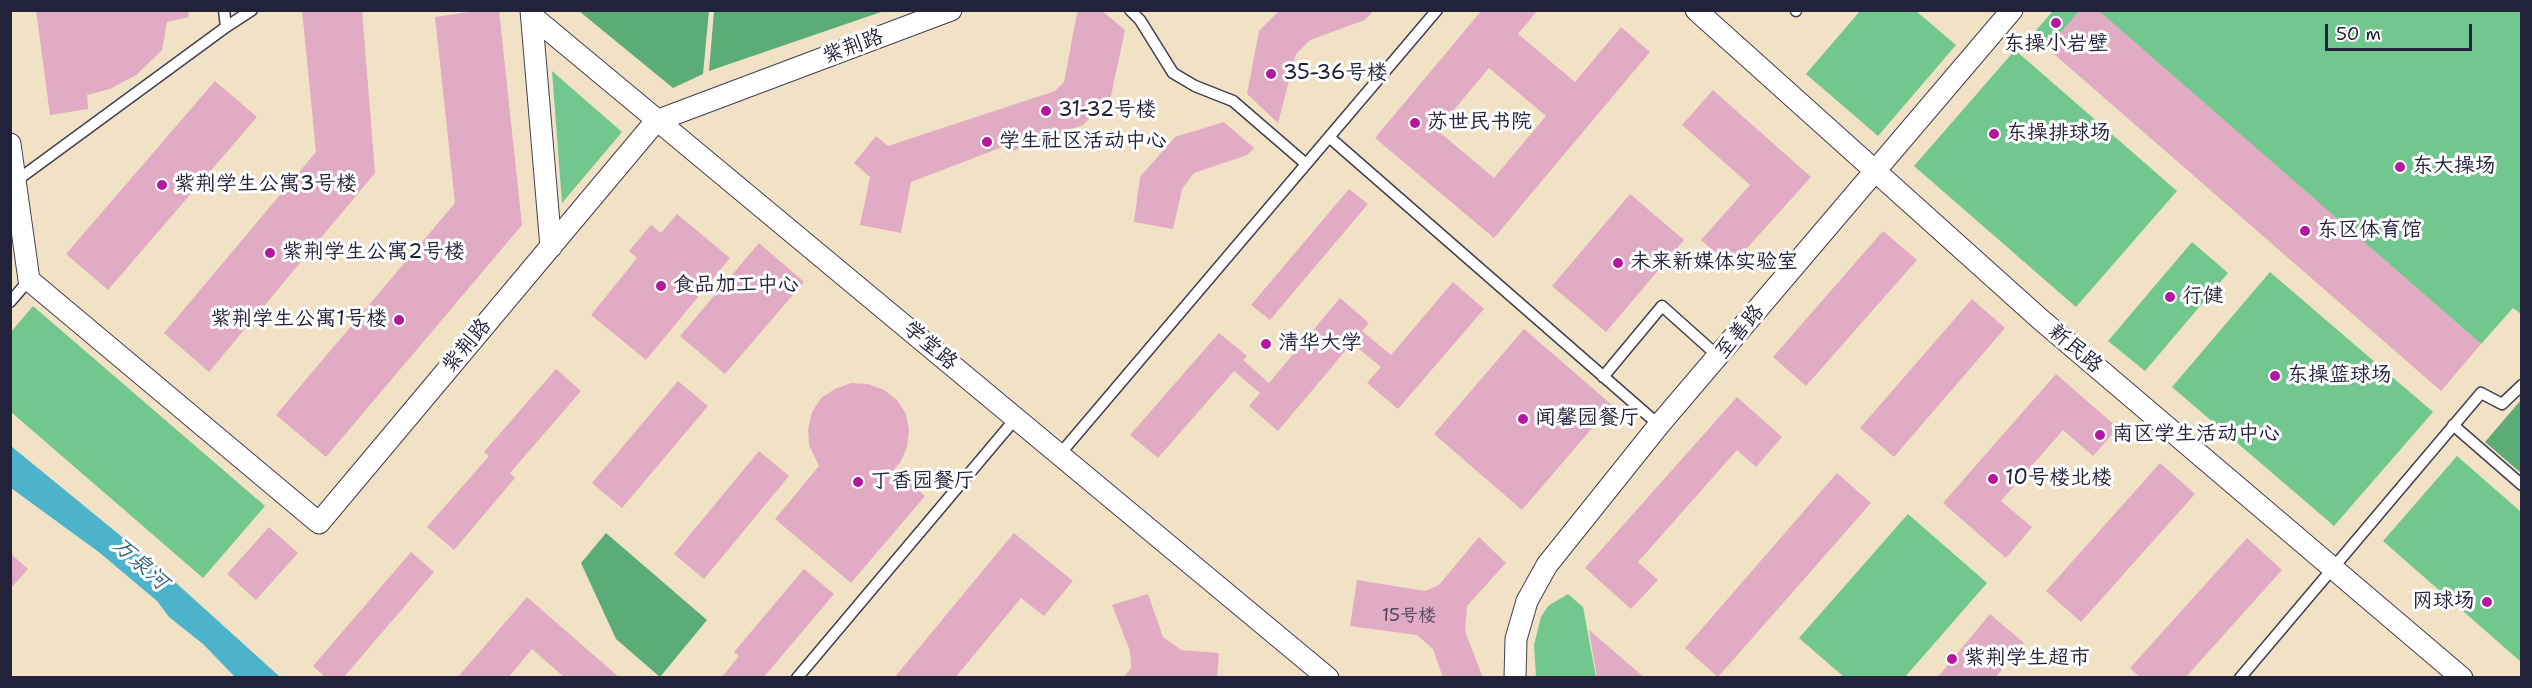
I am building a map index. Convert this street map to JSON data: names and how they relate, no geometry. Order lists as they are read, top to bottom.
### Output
{
  "streets": {
    "street": [
      "紫荆路",
      "至善路",
      "学堂路",
      "新民路"
    ]
  },
  "crossings": [
    ["紫荆路", "学堂路"],
    ["至善路", "新民路"]
  ],
  "water": ["万泉河"],
  "places": [
    "东操小岩壁",
    "35-36号楼",
    "31-32号楼",
    "苏世民书院",
    "东操排球场",
    "学生社区活动中心",
    "东大操场",
    "紫荆学生公寓3号楼",
    "东区体育馆",
    "紫荆学生公寓2号楼",
    "未来新媒体实验室",
    "食品加工中心",
    "行健",
    "紫荆学生公寓1号楼",
    "清华大学",
    "东操篮球场",
    "闻馨园餐厅",
    "南区学生活动中心",
    "10号楼北楼",
    "丁香园餐厅",
    "网球场",
    "紫荆学生超市"
  ],
  "house_numbers": ["15号楼"],
  "scale_bar": "50 m"
}
